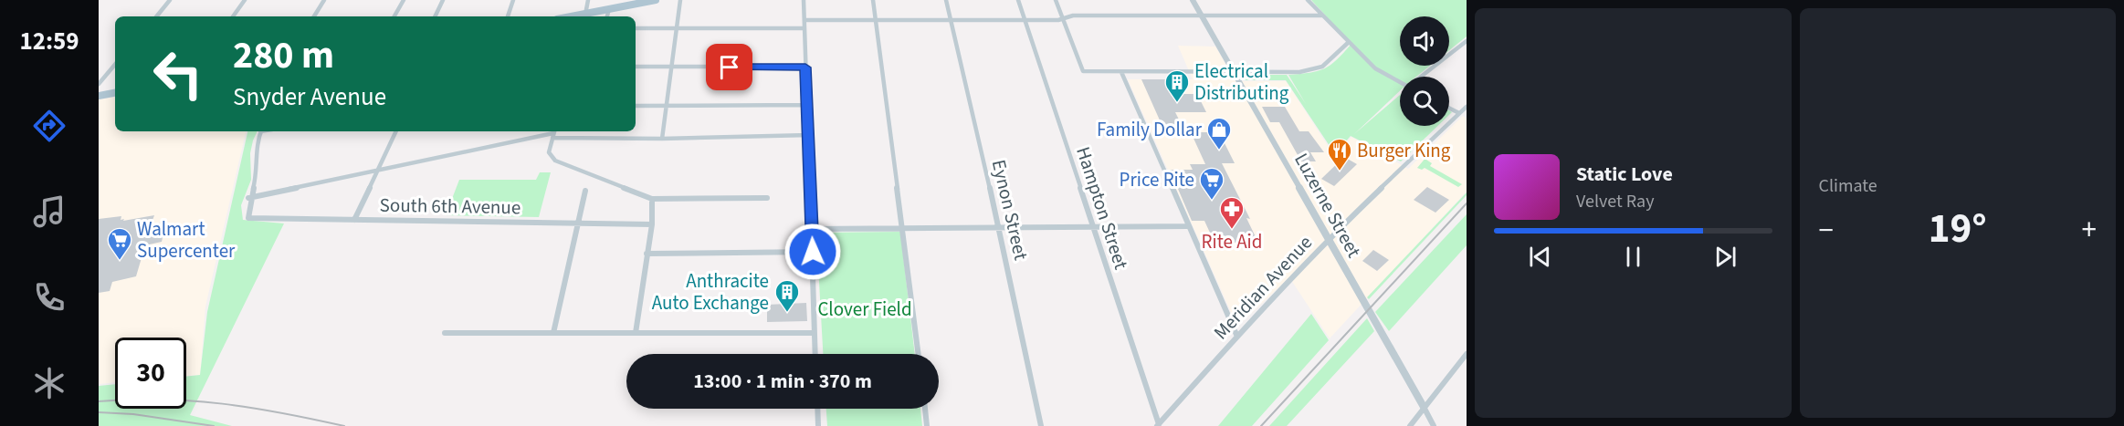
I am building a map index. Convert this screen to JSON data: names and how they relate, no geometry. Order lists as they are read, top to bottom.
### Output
{
  "streets": {
    "street": [
      "Luzerne Street",
      "South 6th Avenue",
      "Hampton Street",
      "Eynon Street",
      "Meridian Avenue"
    ]
  },
  "crossings": [
    ["Luzerne Street", "Meridian Avenue"],
    ["Hampton Street", "Meridian Avenue"]
  ],
  "parks": ["Clover Field"],
  "places": {
    "building": ["Electrical Distributing", "Anthracite Auto Exchange"],
    "shop": ["Family Dollar"],
    "restaurant": ["Burger King"],
    "supermarket": ["Price Rite", "Walmart Supercenter"],
    "pharmacy": ["Rite Aid"]
  },
  "page": {
    "tabs": "12:59",
    "tile": "Climate",
    "turn": ["280 m", "Snyder Avenue"],
    "song": ["Static Love", "Velvet Ray"],
    "heat": ["−", "19°", "+"],
    "limit": "30",
    "trip": "13:00 · 1 min · 370 m"
  }
}
